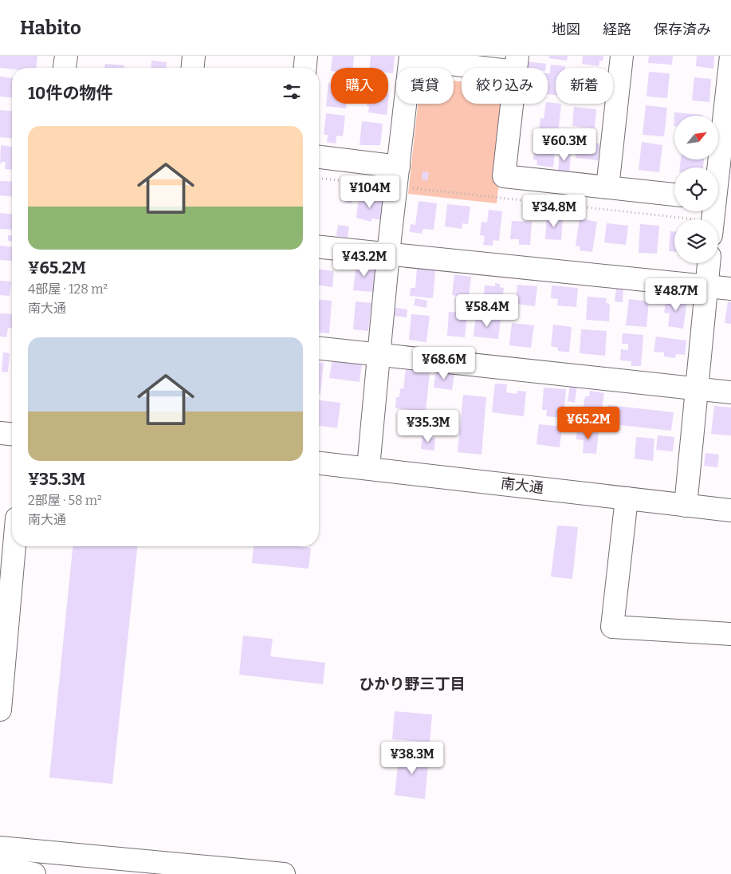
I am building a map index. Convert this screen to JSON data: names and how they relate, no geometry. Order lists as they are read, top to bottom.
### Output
{
  "streets": {
    "street": ["南大通"]
  },
  "districts": ["ひかり野三丁目"],
  "north": "top right",
  "page": {
    "header": "Habito",
    "nav": ["地図", "経路", "保存済み"],
    "chip": [
      "購入",
      "賃貸",
      "絞り込み",
      "新着"
    ],
    "heading": "10件の物件",
    "list": [
      {
        "name": "¥65.2M",
        "note": "4部屋 · 128 m² · 南大通"
      },
      {
        "name": "¥35.3M",
        "note": "2部屋 · 58 m² · 南大通"
      }
    ],
    "price": [
      "¥60.3M",
      "¥104M",
      "¥34.8M",
      "¥43.2M",
      "¥48.7M",
      "¥58.4M",
      "¥68.6M",
      "¥65.2M",
      "¥35.3M",
      "¥38.3M"
    ]
  }
}
